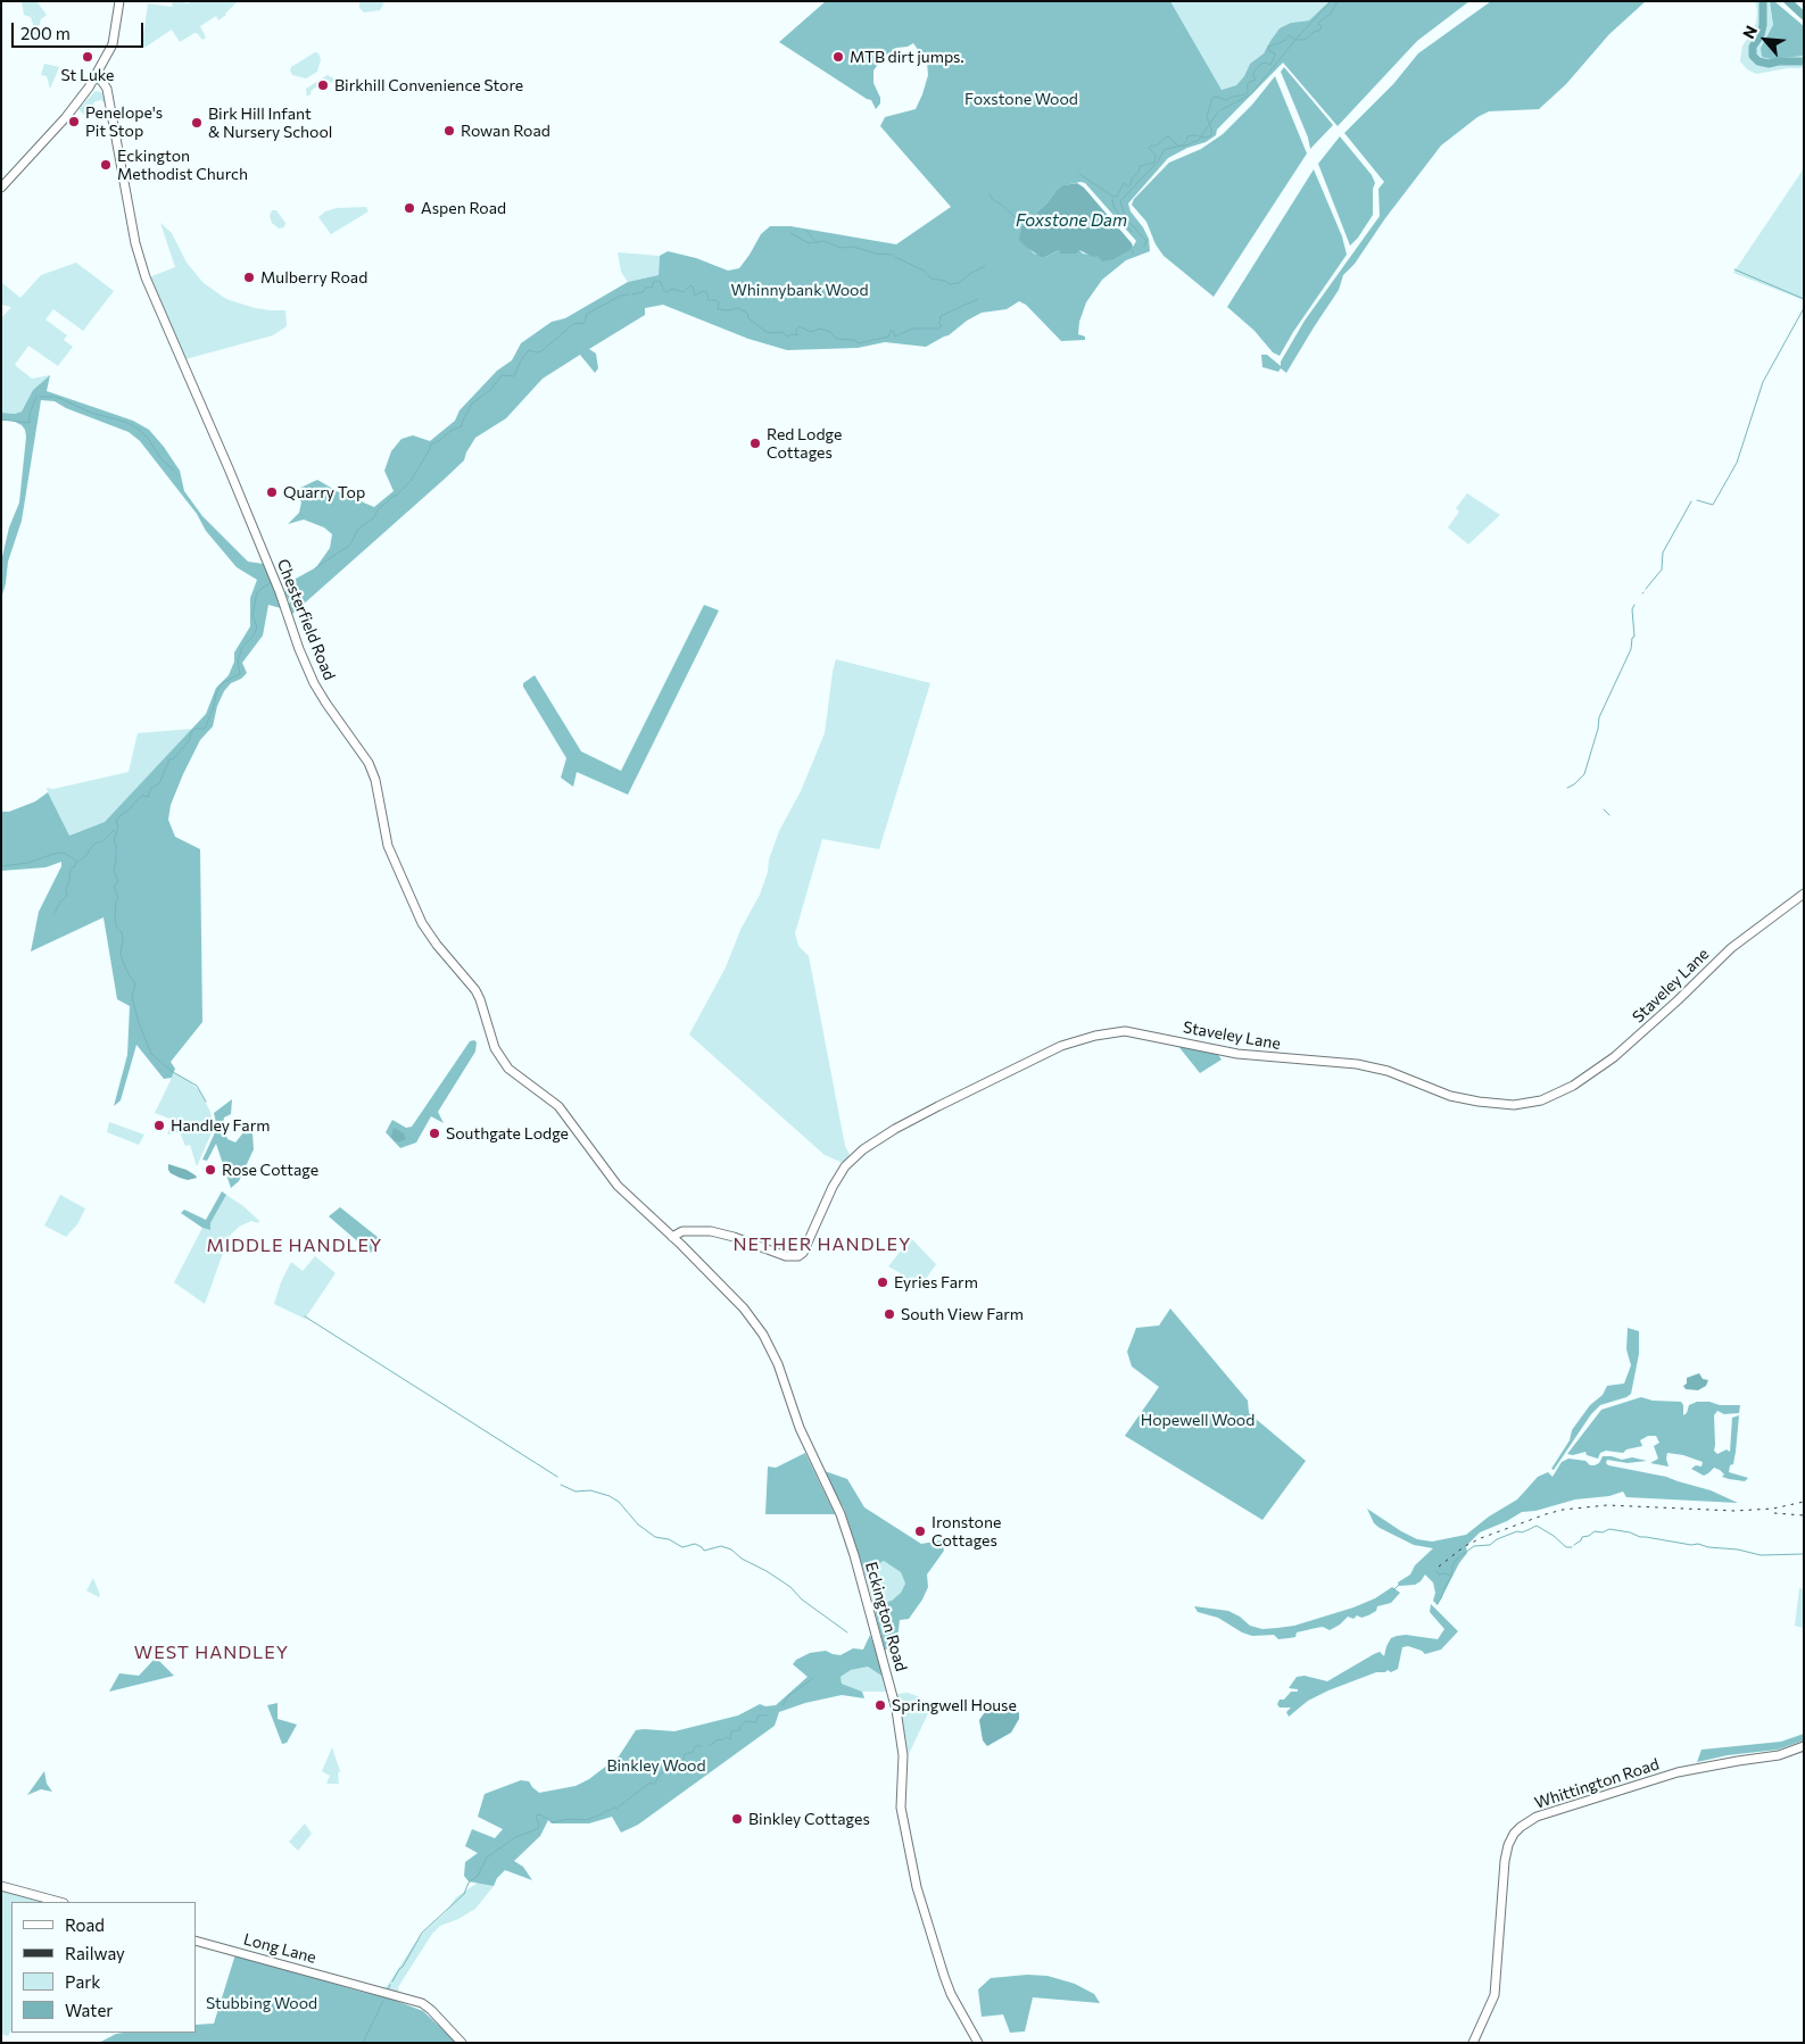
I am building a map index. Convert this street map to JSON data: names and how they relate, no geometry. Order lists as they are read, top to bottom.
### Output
{
  "streets": {
    "main road": [
      "Chesterfield Road",
      "Staveley Lane",
      "Eckington Road",
      "Whittington Road",
      "Long Lane"
    ]
  },
  "crossings": [
    ["Chesterfield Road", "Staveley Lane"],
    ["Chesterfield Road", "Eckington Road"],
    ["Staveley Lane", "Eckington Road"]
  ],
  "districts": ["NETHER HANDLEY", "MIDDLE HANDLEY", "WEST HANDLEY"],
  "water": ["Foxstone Dam"],
  "parks": [
    "Foxstone Wood",
    "Whinnybank Wood",
    "Hopewell Wood",
    "Binkley Wood",
    "Stubbing Wood"
  ],
  "places": [
    "St Luke",
    "MTB dirt jumps.",
    "Birkhill Convenience Store",
    "Penelope's Pit Stop",
    "Birk Hill Infant & Nursery School",
    "Rowan Road",
    "Eckington Methodist Church",
    "Aspen Road",
    "Mulberry Road",
    "Red Lodge Cottages",
    "Quarry Top",
    "Handley Farm",
    "Southgate Lodge",
    "Rose Cottage",
    "Eyries Farm",
    "South View Farm",
    "Ironstone Cottages",
    "Springwell House",
    "Binkley Cottages"
  ],
  "legend": [
    "Road",
    "Railway",
    "Park",
    "Water"
  ],
  "scale_bar": "200 m",
  "north": "top left"
}
